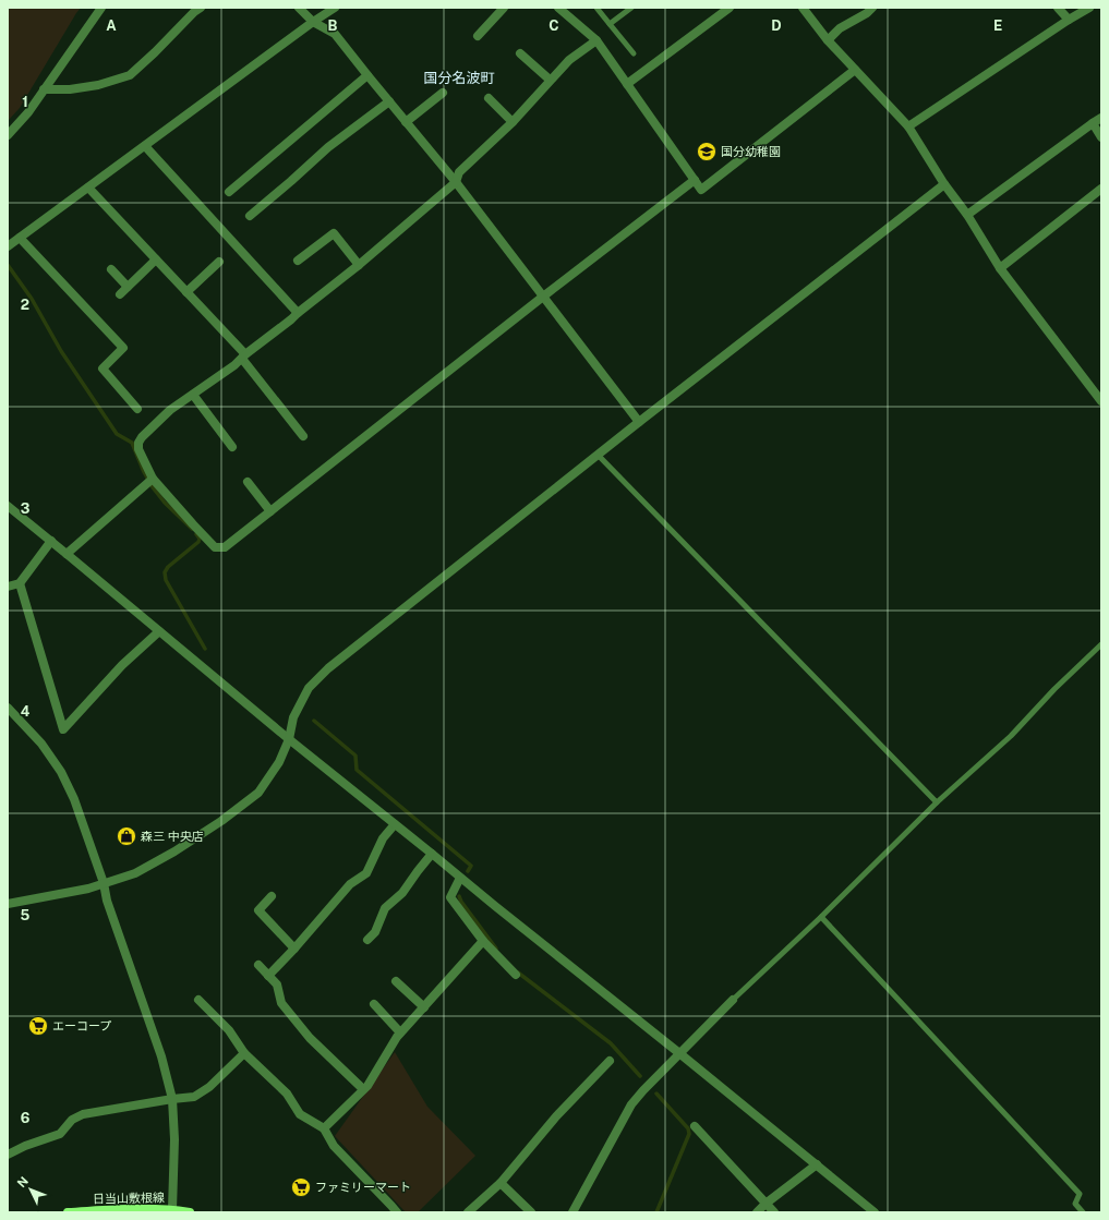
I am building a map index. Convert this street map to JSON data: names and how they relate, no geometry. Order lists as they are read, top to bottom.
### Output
{
  "streets": {
    "main road": ["日当山敷根線"]
  },
  "districts": ["国分名波町"],
  "places": {
    "school or university": ["国分幼稚園"],
    "shop": ["森三 中央店"],
    "supermarket": ["エーコープ", "ファミリーマート"]
  },
  "north": "top left",
  "grid": {
    "columns": [
      "A",
      "B",
      "C",
      "D",
      "E"
    ],
    "rows": [
      "1",
      "2",
      "3",
      "4",
      "5",
      "6"
    ]
  }
}
